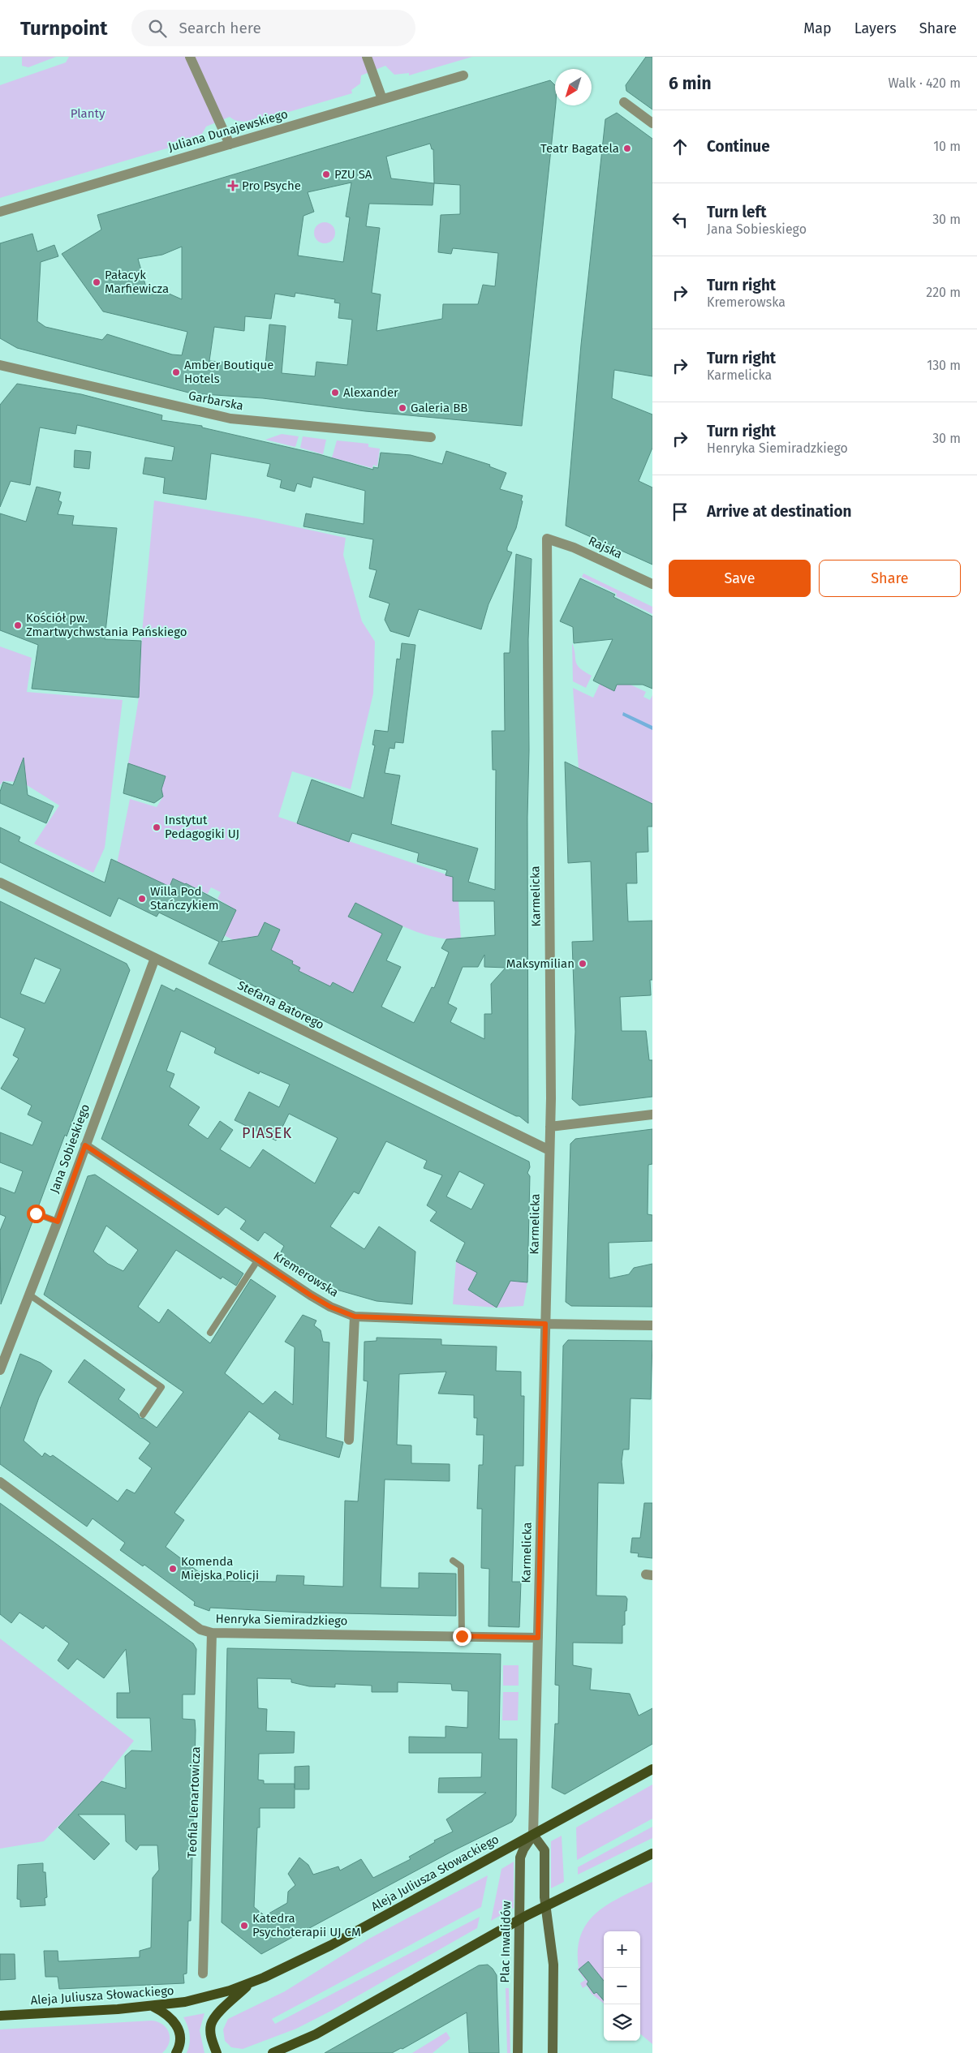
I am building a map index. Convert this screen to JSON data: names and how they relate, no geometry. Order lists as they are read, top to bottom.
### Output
{
  "streets": {
    "main road": ["Aleja Juliusza Słowackiego"],
    "street": [
      "Juliana Dunajewskiego",
      "Garbarska",
      "Rajska",
      "Karmelicka",
      "Stefana Batorego",
      "Jana Sobieskiego",
      "Kremerowska",
      "Henryka Siemiradzkiego",
      "Teofila Lenartowicza",
      "Plac Inwalidów"
    ]
  },
  "crossings": [
    ["Rajska", "Karmelicka"],
    ["Karmelicka", "Stefana Batorego"],
    ["Karmelicka", "Kremerowska"],
    ["Karmelicka", "Henryka Siemiradzkiego"],
    ["Karmelicka", "Aleja Juliusza Słowackiego"],
    ["Karmelicka", "Plac Inwalidów"],
    ["Stefana Batorego", "Jana Sobieskiego"],
    ["Jana Sobieskiego", "Kremerowska"],
    ["Henryka Siemiradzkiego", "Teofila Lenartowicza"],
    ["Aleja Juliusza Słowackiego", "Plac Inwalidów"]
  ],
  "districts": ["PIASEK"],
  "parks": ["Planty"],
  "places": {
    "other": [
      "Teatr Bagatela",
      "PZU SA",
      "Pałacyk Marfiewicza",
      "Amber Boutique Hotels",
      "Alexander",
      "Galeria BB",
      "Kościół pw. Zmartwychwstania Pańskiego",
      "Instytut Pedagogiki UJ",
      "Willa Pod Stańczykiem",
      "Maksymilian",
      "Komenda Miejska Policji",
      "Katedra Psychoterapii UJ CM"
    ],
    "health": ["Pro Psyche"]
  },
  "north": "bottom left",
  "page": {
    "header": "Turnpoint",
    "search": "Search here",
    "nav": ["Map", "Layers", "Share"],
    "heading": ["6 min", "Walk · 420 m"],
    "list": [
      ["Continue", "10 m"],
      ["Turn left", "Jana Sobieskiego", "30 m"],
      ["Turn right", "Kremerowska", "220 m"],
      ["Turn right", "Karmelicka", "130 m"],
      ["Turn right", "Henryka Siemiradzkiego", "30 m"],
      "Arrive at destination"
    ],
    "buttons": ["Save", "Share"],
    "map_buttons": ["+", "−"]
  }
}
